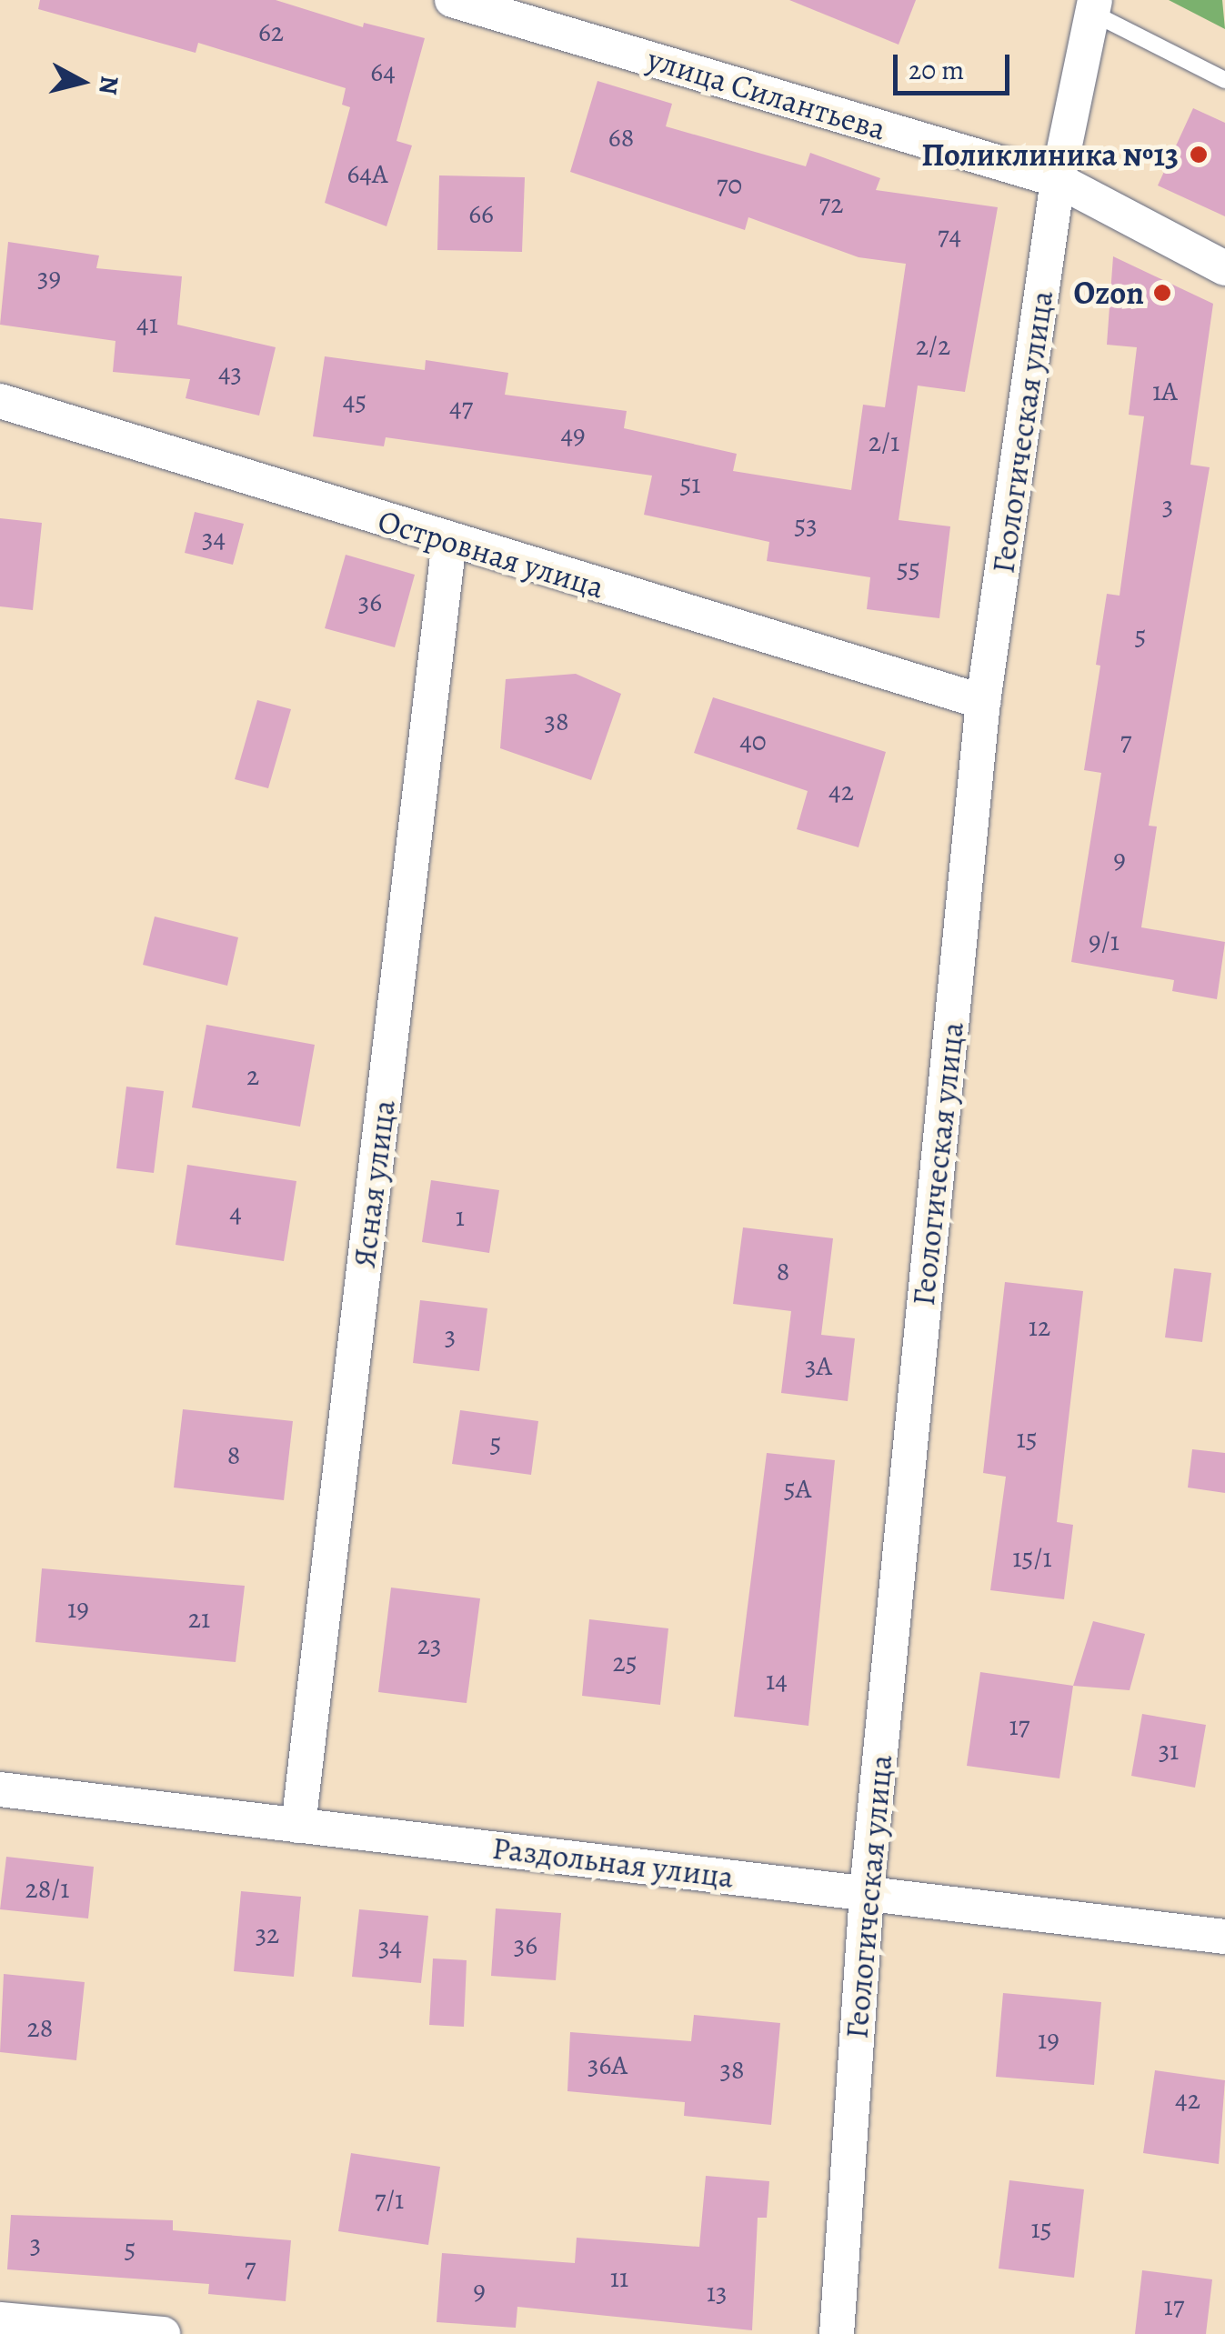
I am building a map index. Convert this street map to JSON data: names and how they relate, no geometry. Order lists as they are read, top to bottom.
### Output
{
  "streets": {
    "street": [
      "улица Силантьева",
      "Геологическая улица",
      "Островная улица",
      "Ясная улица",
      "Раздольная улица"
    ]
  },
  "crossings": [
    ["улица Силантьева", "Геологическая улица"],
    ["Геологическая улица", "Островная улица"],
    ["Геологическая улица", "Раздольная улица"],
    ["Островная улица", "Ясная улица"],
    ["Ясная улица", "Раздольная улица"]
  ],
  "places": ["Поликлиника №13", "Ozon"],
  "house_numbers": [
    "62",
    "64",
    "68",
    "64А",
    "70",
    "72",
    "66",
    "74",
    "39",
    "41",
    "2/2",
    "43",
    "1А",
    "45",
    "47",
    "49",
    "2/1",
    "51",
    "3",
    "53",
    "34",
    "55",
    "36",
    "5",
    "38",
    "40",
    "7",
    "42",
    "9",
    "9/1",
    "2",
    "4",
    "1",
    "8",
    "12",
    "3",
    "3А",
    "15",
    "5",
    "8",
    "5А",
    "15/1",
    "19",
    "21",
    "23",
    "25",
    "14",
    "17",
    "31",
    "28/1",
    "32",
    "36",
    "34",
    "28",
    "19",
    "36А",
    "38",
    "42",
    "7/1",
    "15",
    "3",
    "5",
    "7",
    "11",
    "9",
    "13",
    "17"
  ],
  "scale_bar": "20 m",
  "north": "right"
}
